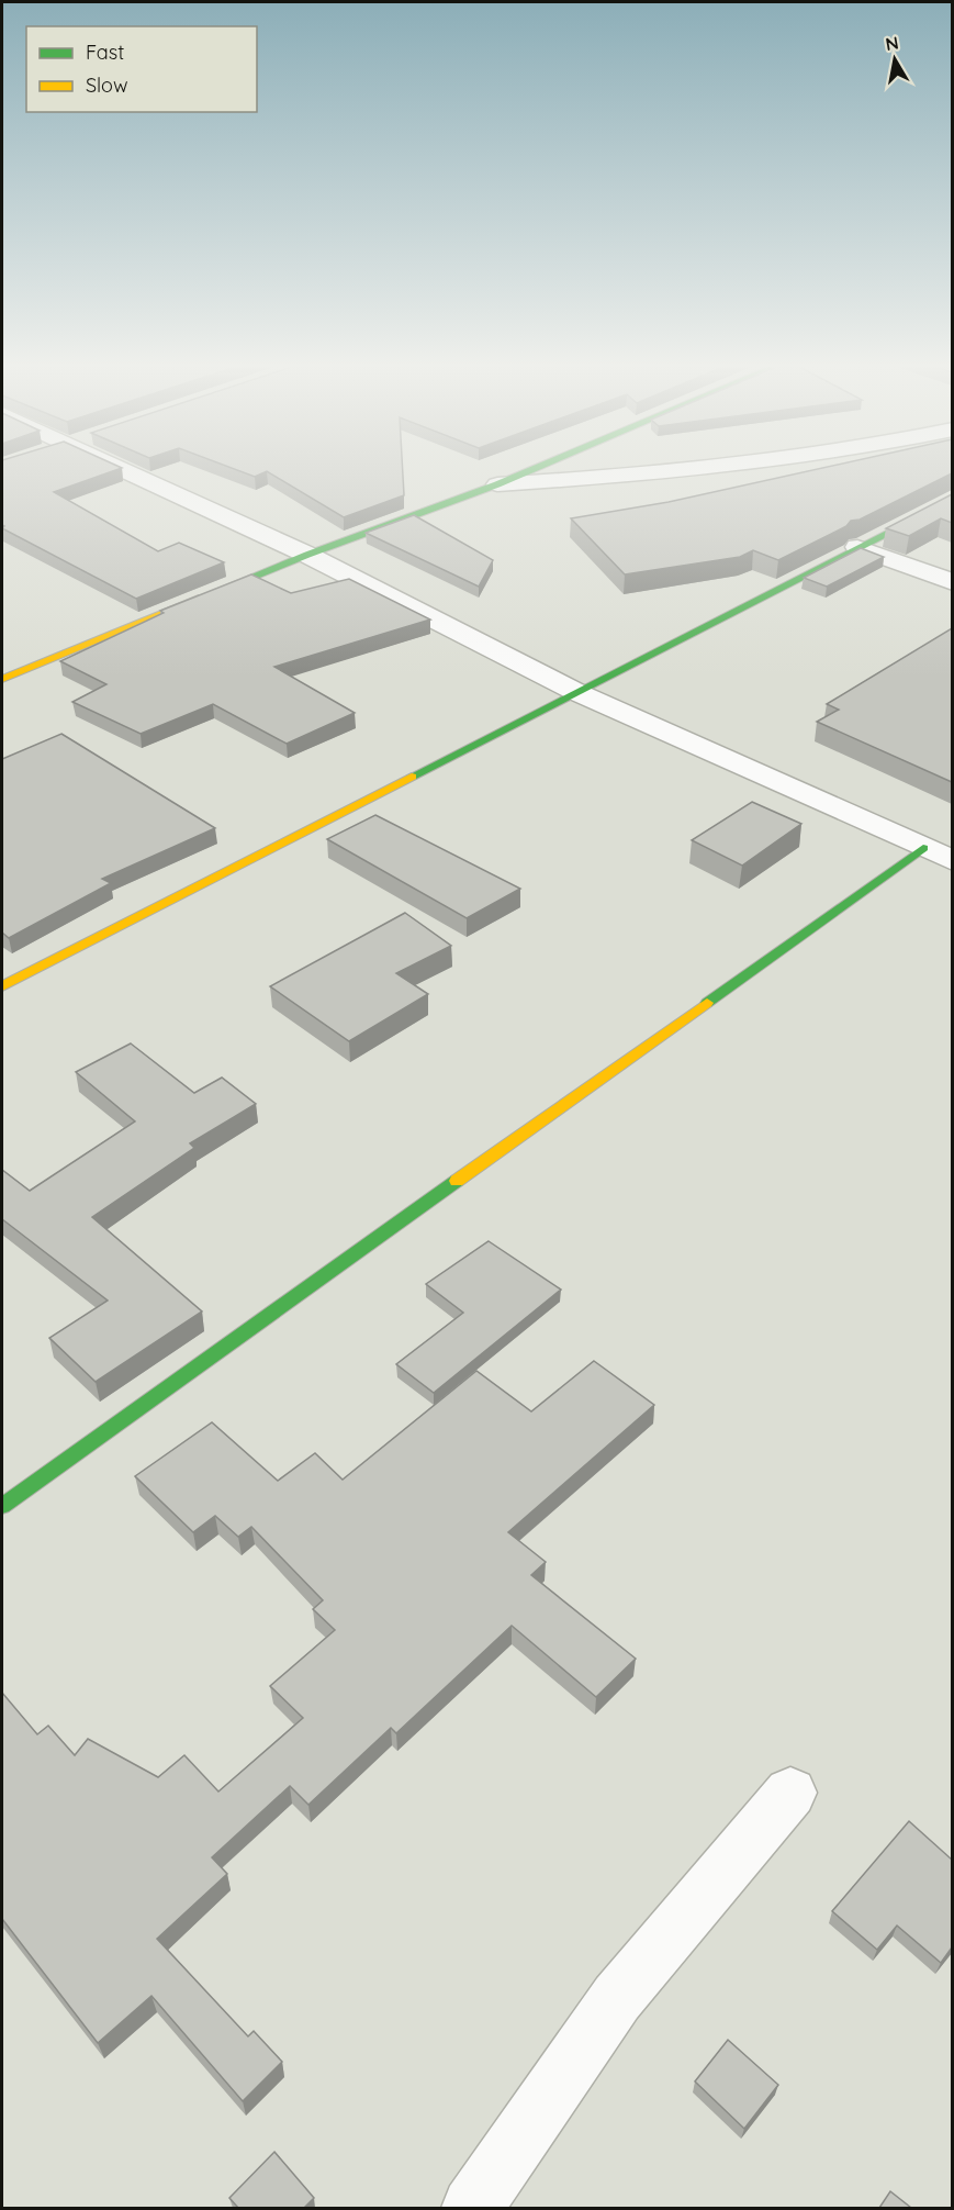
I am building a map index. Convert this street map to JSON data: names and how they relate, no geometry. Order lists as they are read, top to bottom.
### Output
{
  "legend": ["Fast", "Slow"],
  "north": "top"
}
